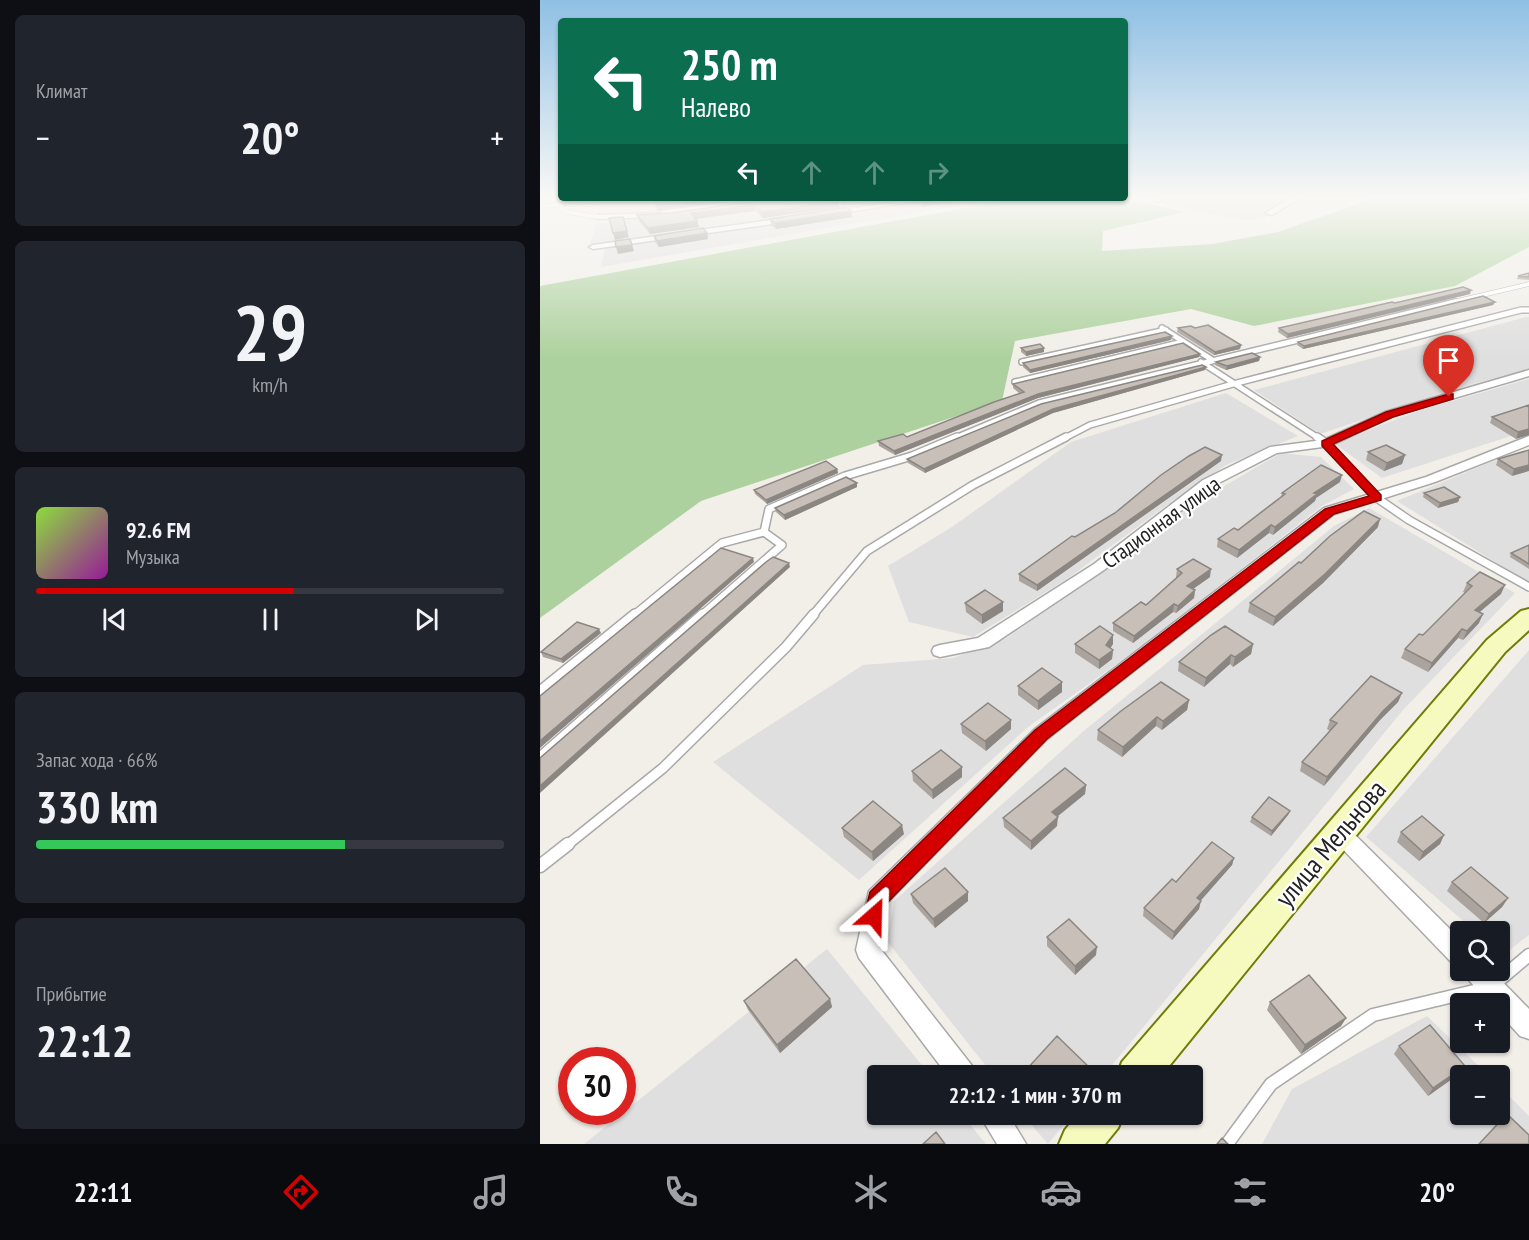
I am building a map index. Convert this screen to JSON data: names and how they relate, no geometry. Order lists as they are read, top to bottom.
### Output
{
  "streets": {
    "main road": ["улица Мельнова"],
    "street": ["Стадионная улица"]
  },
  "page": {
    "tile": [
      "Климат",
      ["29", "km/h"],
      ["Запас хода · 66%", "330 km"],
      ["Прибытие", "22:12"]
    ],
    "turn": ["250 m", "Налево"],
    "heat": ["−", "20°", "+"],
    "song": ["92.6 FM", "Музыка"],
    "map_buttons": ["+", "−"],
    "limit": "30",
    "trip": "22:12 · 1 мин · 370 m",
    "tabs": ["22:11", "20°"]
  }
}
